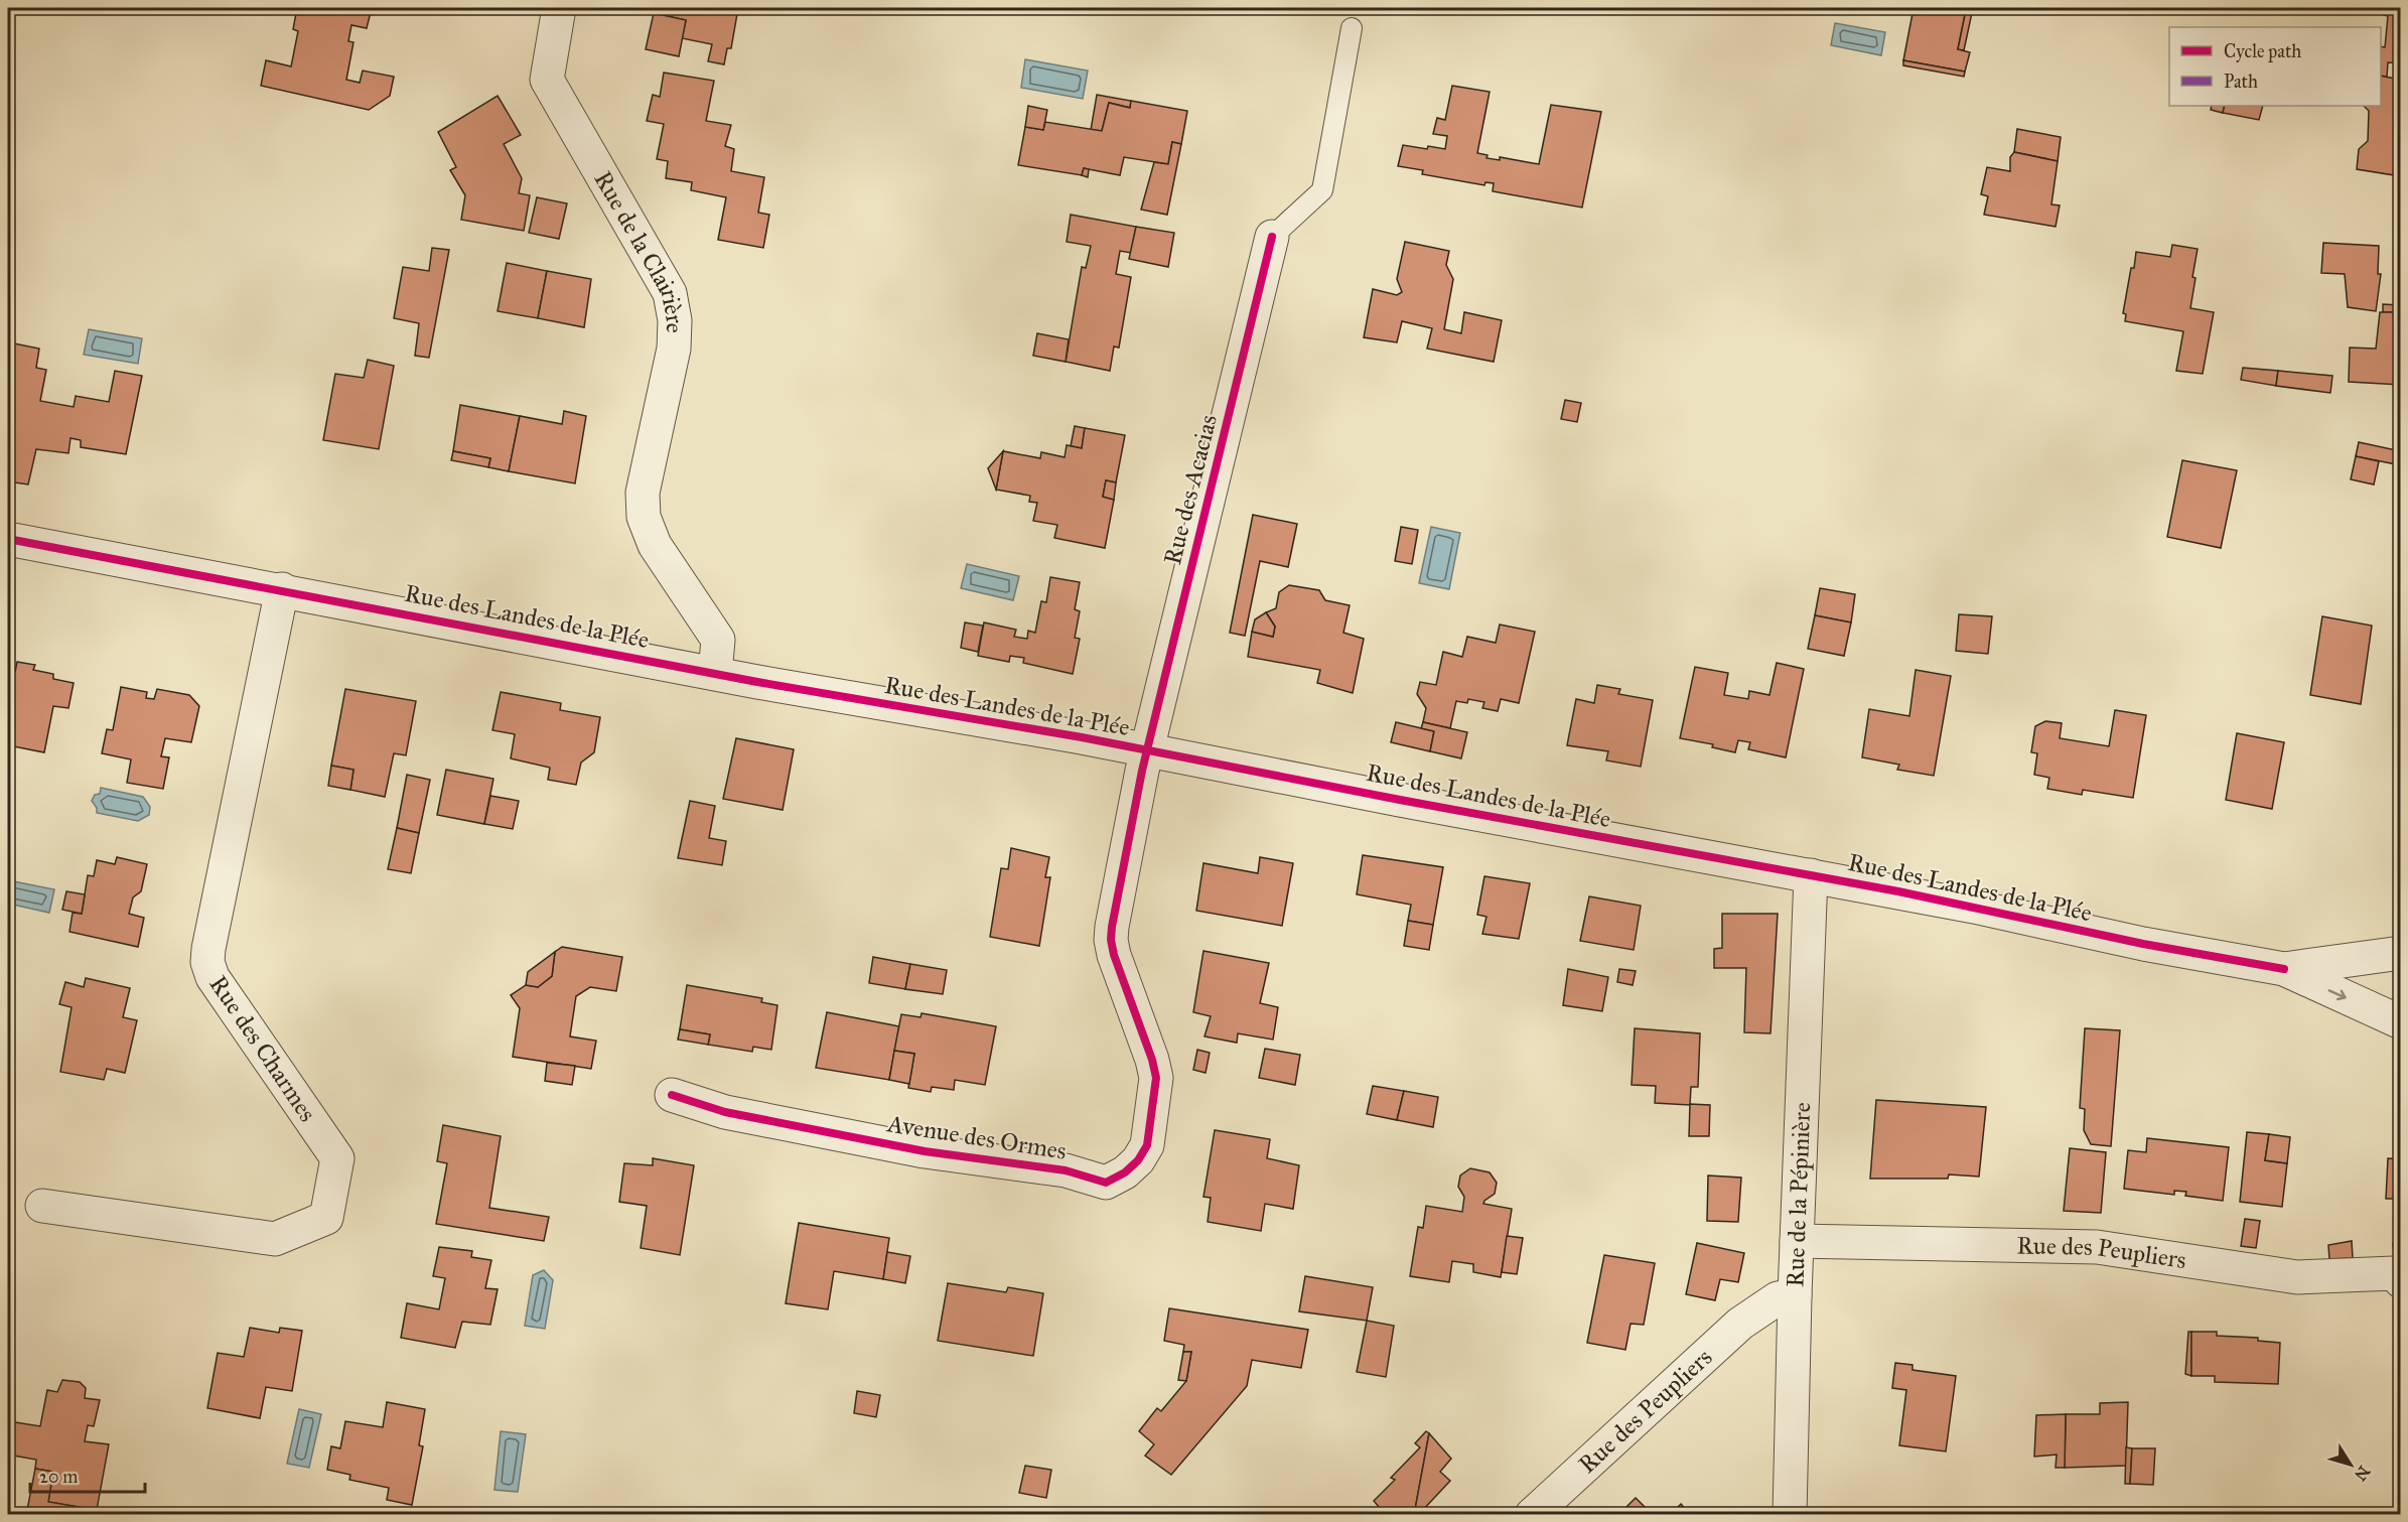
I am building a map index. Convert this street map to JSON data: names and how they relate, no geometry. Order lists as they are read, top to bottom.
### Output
{
  "streets": {
    "street": [
      "Rue de la Clairière",
      "Rue des Acacias",
      "Rue des Landes de la Plée",
      "Rue des Charmes",
      "Avenue des Ormes",
      "Rue de la Pépinière",
      "Rue des Peupliers"
    ]
  },
  "crossings": [
    ["Rue de la Clairière", "Rue des Landes de la Plée"],
    ["Rue des Acacias", "Rue des Landes de la Plée"],
    ["Rue des Acacias", "Avenue des Ormes"],
    ["Rue des Landes de la Plée", "Rue des Charmes"],
    ["Rue des Landes de la Plée", "Avenue des Ormes"],
    ["Rue des Landes de la Plée", "Rue de la Pépinière"],
    ["Rue de la Pépinière", "Rue des Peupliers"]
  ],
  "legend": ["Cycle path", "Path"],
  "scale_bar": "20 m",
  "north": "bottom right"
}
